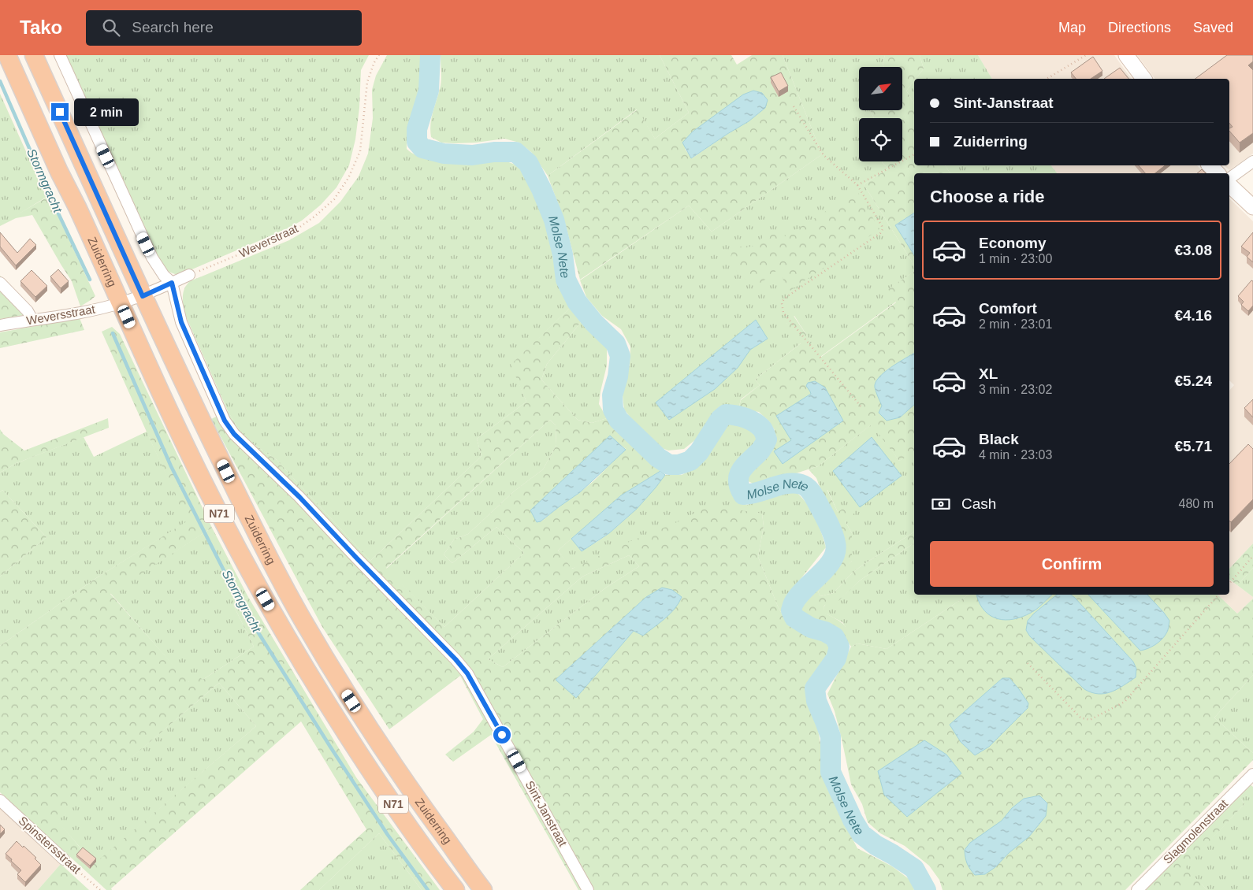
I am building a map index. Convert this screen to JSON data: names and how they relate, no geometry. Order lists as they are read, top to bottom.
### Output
{
  "streets": {
    "highway": ["Zuiderring", "N71"],
    "street": [
      "Weversstraat",
      "Sint-Janstraat",
      "Slagmolenstraat",
      "Spinstersstraat"
    ],
    "path": ["Weverstraat"]
  },
  "crossings": [
    ["Zuiderring", "Weversstraat"]
  ],
  "water": ["Stormgracht", "Molse Nete"],
  "north": "top right",
  "page": {
    "header": "Tako",
    "search": "Search here",
    "nav": ["Map", "Directions", "Saved"],
    "banner": ["Sint-Janstraat", "Zuiderring"],
    "bubble": "2 min",
    "heading": "Choose a ride",
    "list": [
      {
        "name": "Economy",
        "note": "1 min · 23:00",
        "value": "€3.08"
      },
      {
        "name": "Comfort",
        "note": "2 min · 23:01",
        "value": "€4.16"
      },
      {
        "name": "XL",
        "note": "3 min · 23:02",
        "value": "€5.24"
      },
      {
        "name": "Black",
        "note": "4 min · 23:03",
        "value": "€5.71"
      }
    ],
    "pay": ["Cash", "480 m"],
    "buttons": "Confirm"
  }
}
